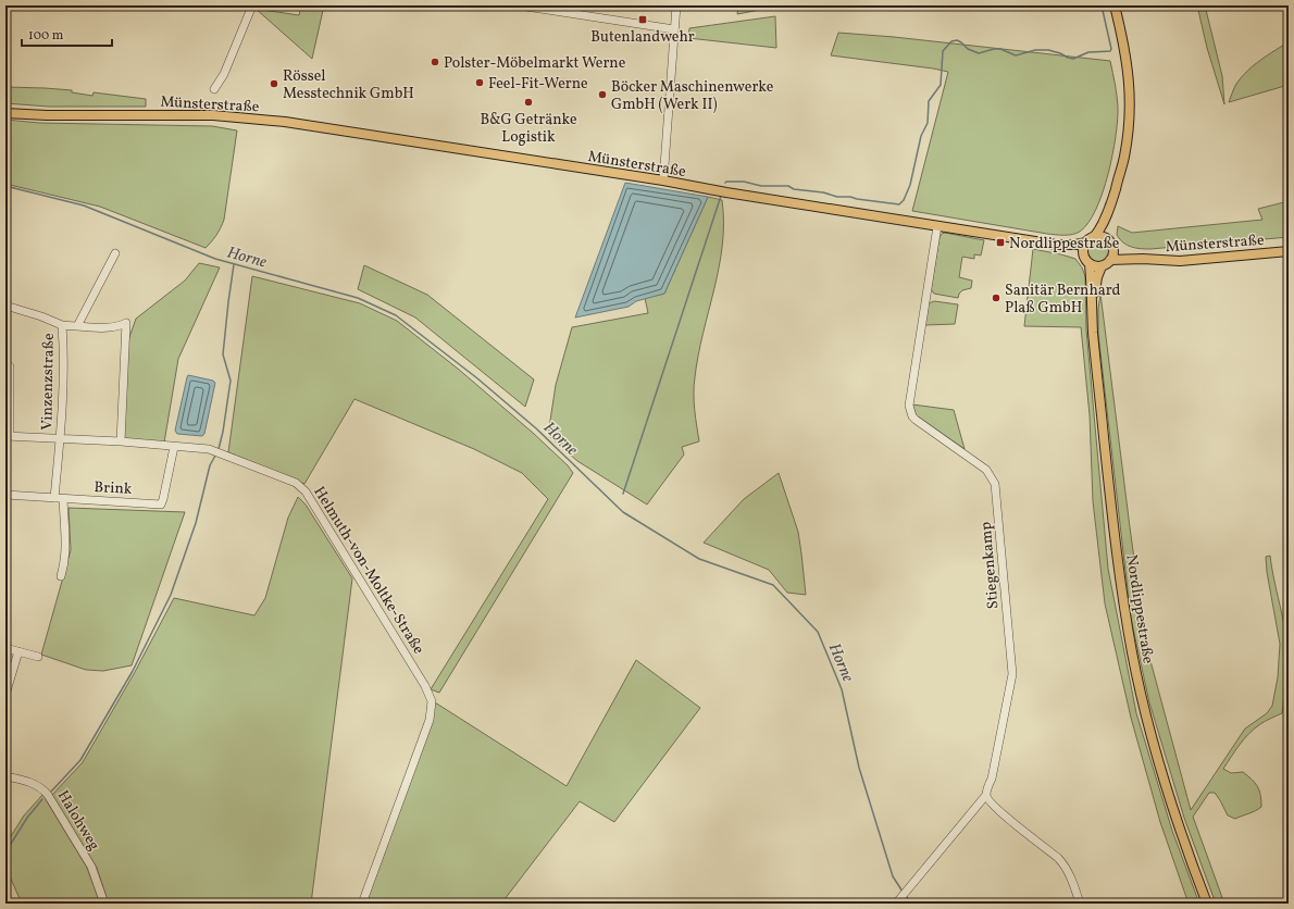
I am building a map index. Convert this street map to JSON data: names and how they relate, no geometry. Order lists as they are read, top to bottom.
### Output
{
  "streets": {
    "main road": ["Münsterstraße", "Nordlippestraße"],
    "street": [
      "Vinzenzstraße",
      "Brink",
      "Stiegenkamp",
      "Helmuth-von-Moltke-Straße",
      "Halohweg"
    ]
  },
  "crossings": [
    ["Münsterstraße", "Stiegenkamp"],
    ["Münsterstraße", "Nordlippestraße"],
    ["Vinzenzstraße", "Brink"],
    ["Vinzenzstraße", "Helmuth-von-Moltke-Straße"],
    ["Brink", "Helmuth-von-Moltke-Straße"]
  ],
  "water": ["Horne"],
  "places": {
    "transit": ["Butenlandwehr", "Nordlippestraße"],
    "other": [
      "Polster-Möbelmarkt Werne",
      "Feel-Fit-Werne",
      "Rössel Messtechnik GmbH",
      "Böcker Maschinenwerke GmbH (Werk II)",
      "B&G Getränke Logistik",
      "Sanitär Bernhard Plaß GmbH"
    ]
  },
  "scale_bar": "100 m"
}
